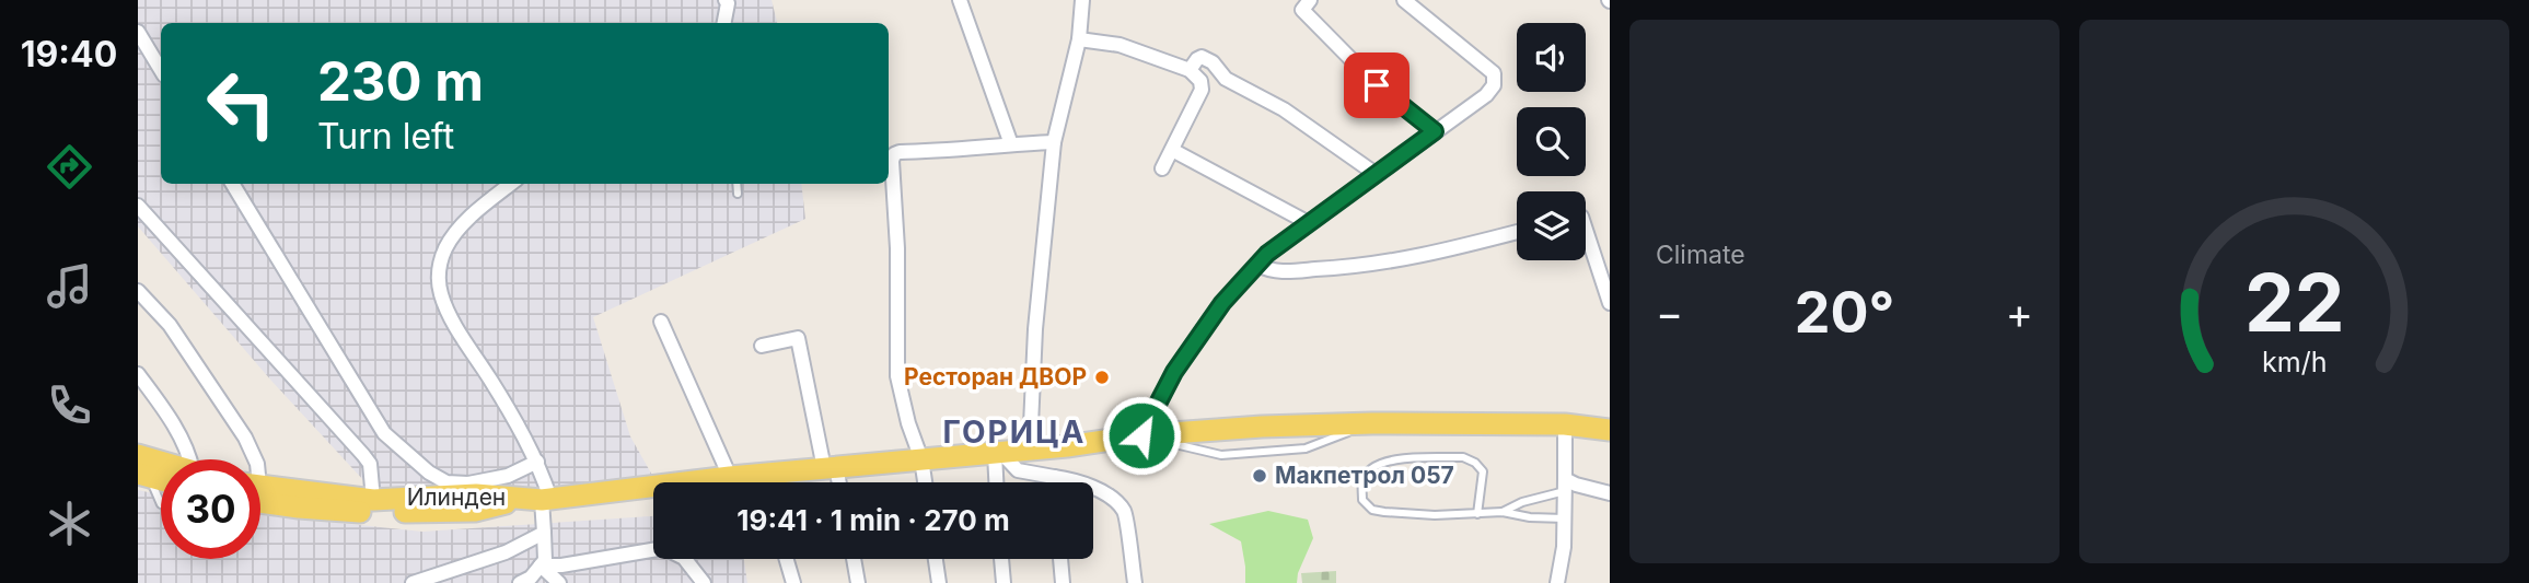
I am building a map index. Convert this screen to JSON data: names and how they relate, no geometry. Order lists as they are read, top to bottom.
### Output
{
  "streets": {
    "main road": ["Илинден"]
  },
  "districts": ["ГОРИЦА"],
  "places": ["Ресторан ДВОР", "Макпетрол 057"],
  "page": {
    "tabs": "19:40",
    "tile": "Climate",
    "turn": ["230 m", "Turn left"],
    "heat": ["−", "20°", "+"],
    "limit": "30",
    "trip": "19:41 · 1 min · 270 m",
    "gauge": ["22", "km/h"]
  }
}
